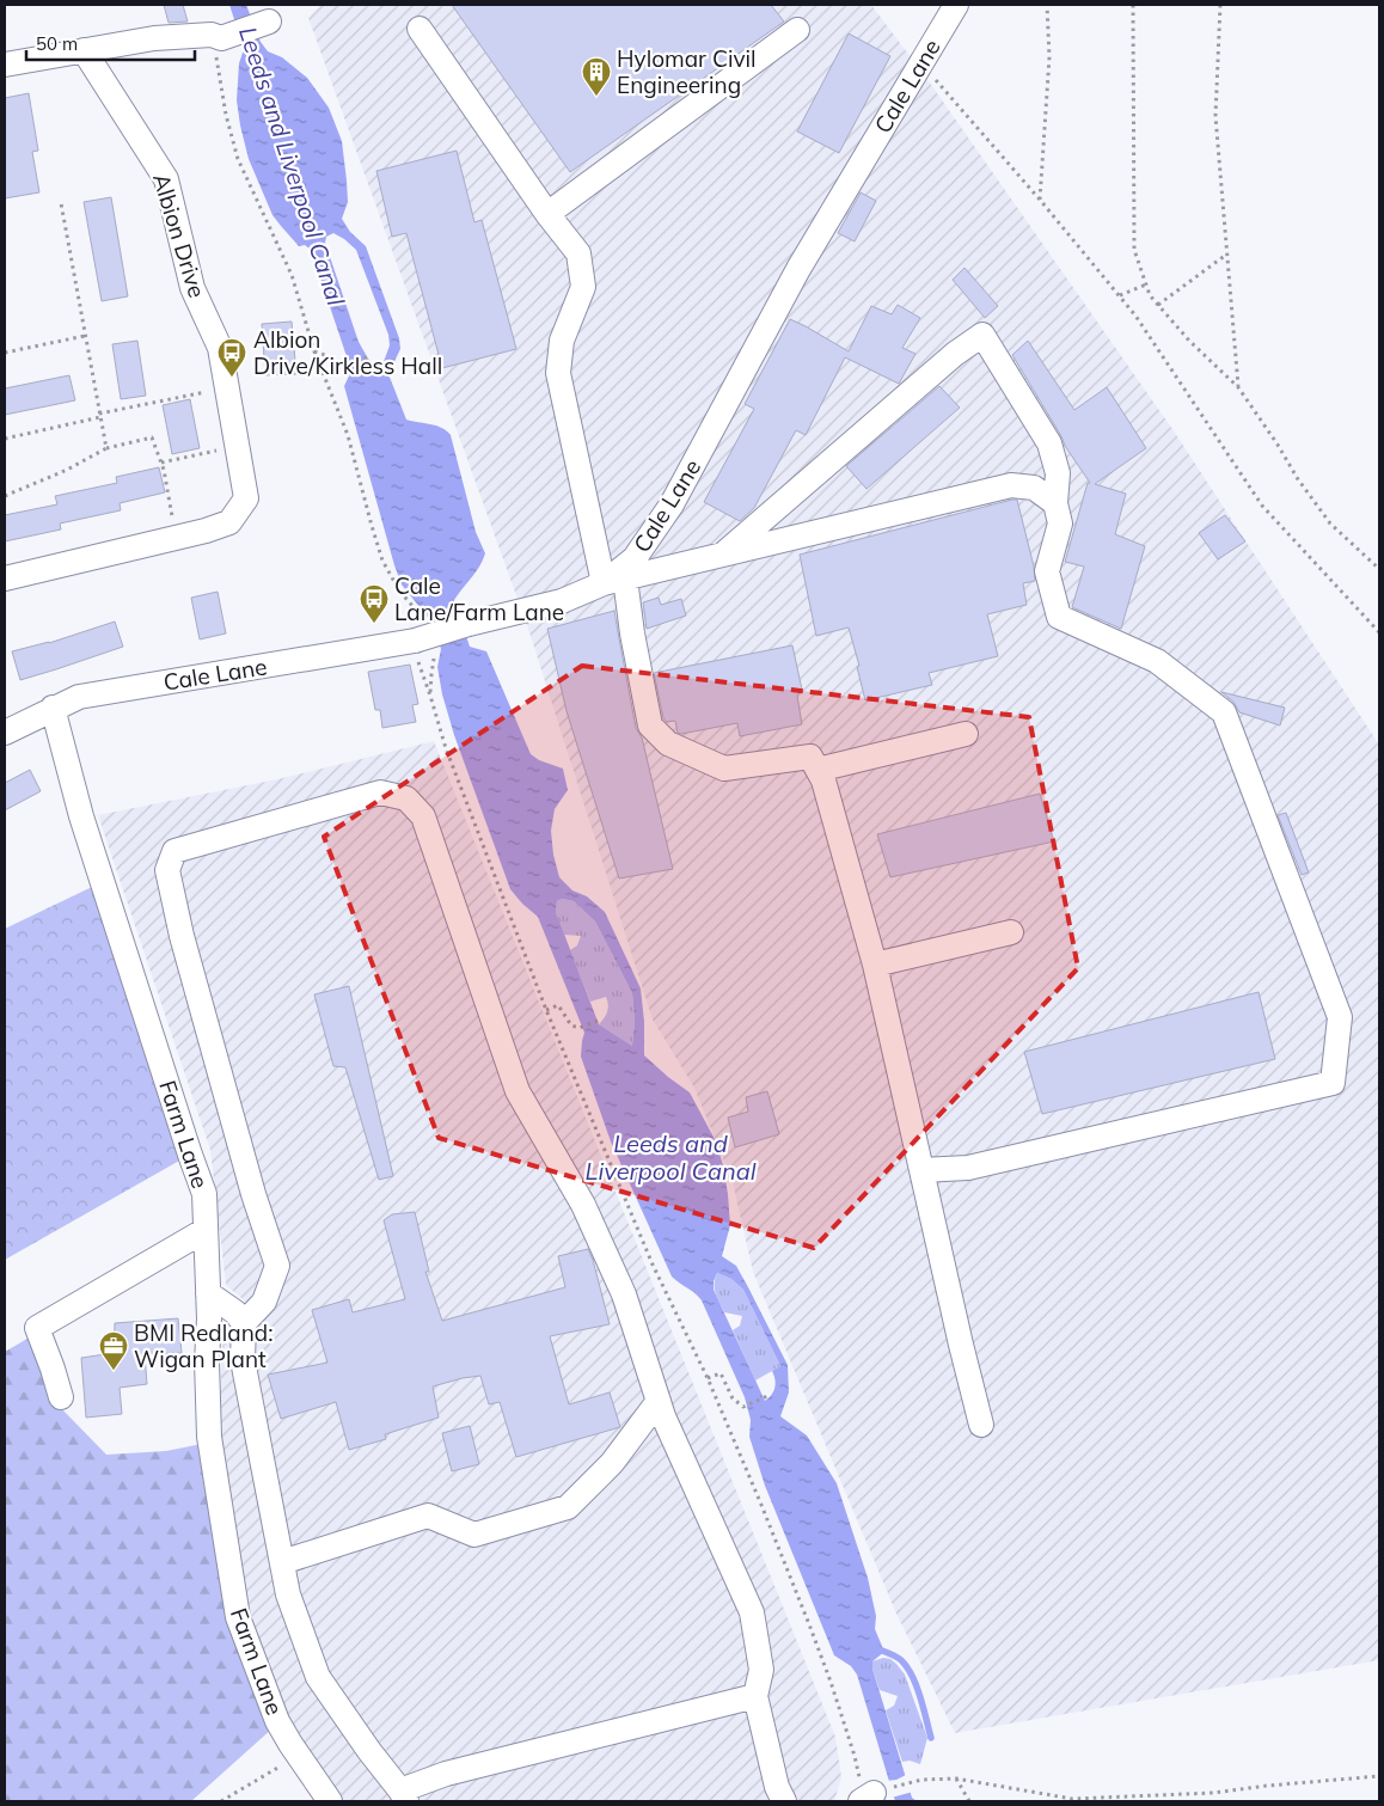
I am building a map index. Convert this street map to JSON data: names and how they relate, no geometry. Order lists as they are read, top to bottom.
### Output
{
  "streets": {
    "street": ["Cale Lane", "Albion Drive", "Farm Lane"]
  },
  "crossings": [
    ["Cale Lane", "Farm Lane"]
  ],
  "water": ["Leeds and Liverpool Canal"],
  "places": {
    "building": ["Hylomar Civil Engineering"],
    "bus stop": ["Albion Drive/Kirkless Hall", "Cale Lane/Farm Lane"],
    "office": ["BMI Redland: Wigan Plant"]
  },
  "scale_bar": "50 m"
}
